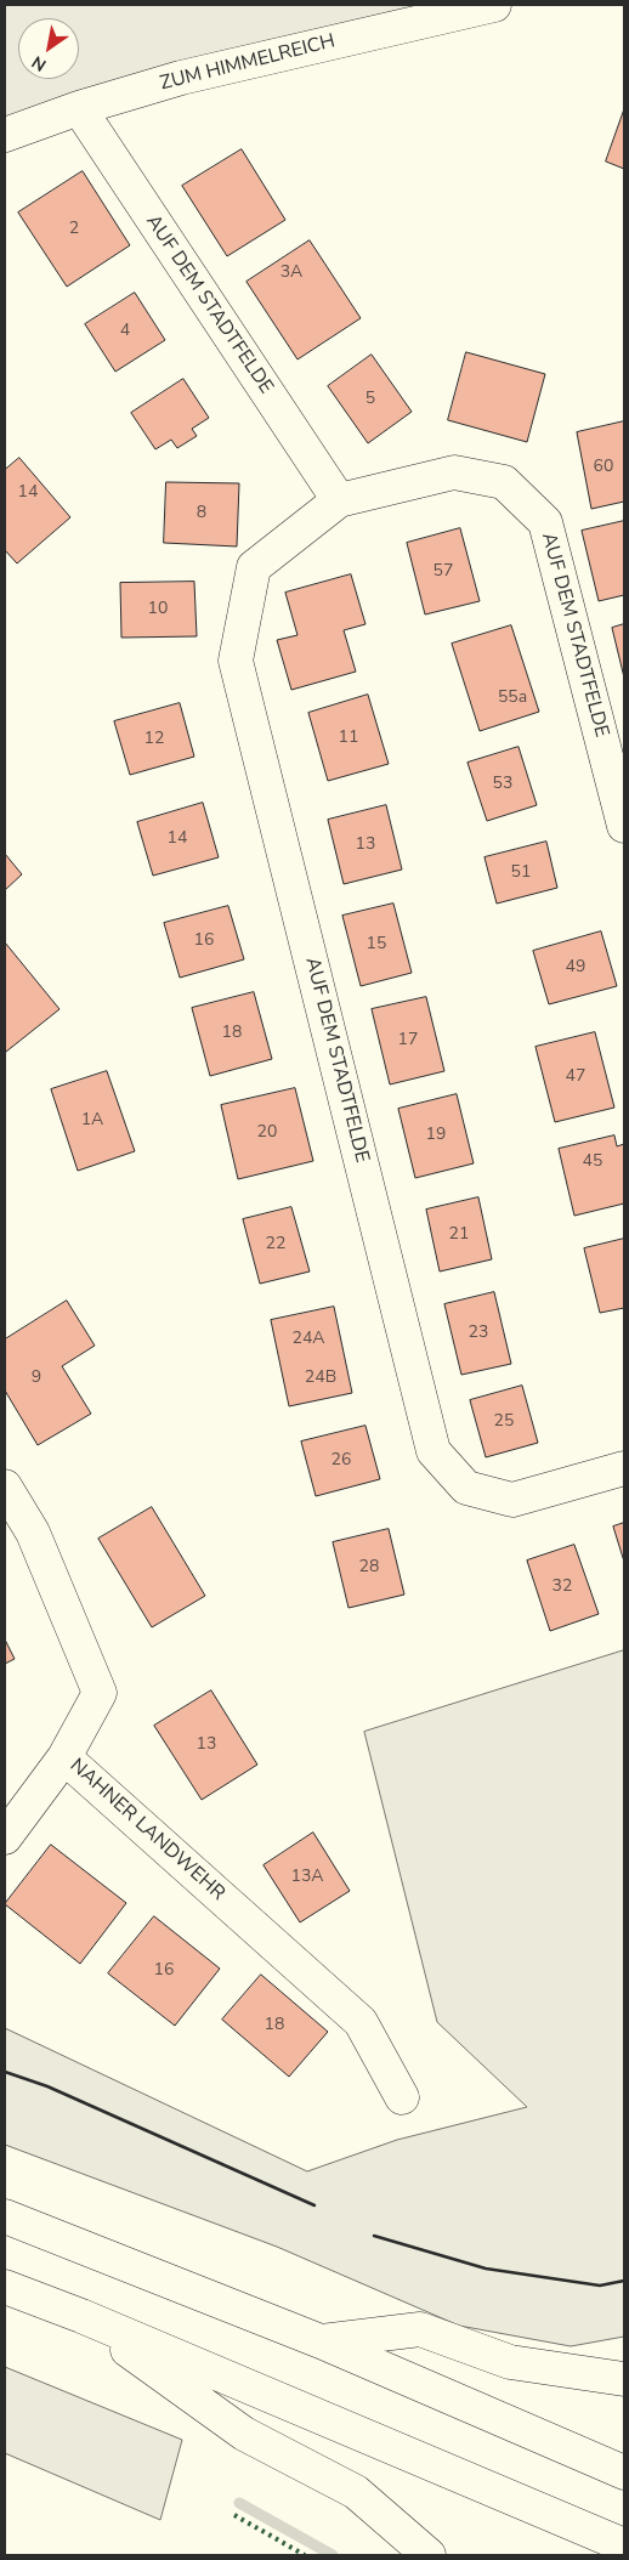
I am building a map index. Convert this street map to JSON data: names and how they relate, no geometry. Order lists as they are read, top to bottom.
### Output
{
  "streets": {
    "main road": ["ZUM HIMMELREICH", "AUF DEM STADTFELDE", "NAHNER LANDWEHR"]
  },
  "crossings": [
    ["ZUM HIMMELREICH", "AUF DEM STADTFELDE"]
  ],
  "house_numbers": [
    "2",
    "3A",
    "4",
    "5",
    "60",
    "14",
    "8",
    "57",
    "10",
    "55a",
    "11",
    "12",
    "53",
    "14",
    "13",
    "51",
    "16",
    "15",
    "49",
    "18",
    "17",
    "47",
    "1A",
    "20",
    "19",
    "45",
    "21",
    "22",
    "23",
    "24A",
    "9",
    "24B",
    "25",
    "26",
    "28",
    "32",
    "13",
    "13A",
    "16",
    "18"
  ],
  "north": "bottom left"
}
